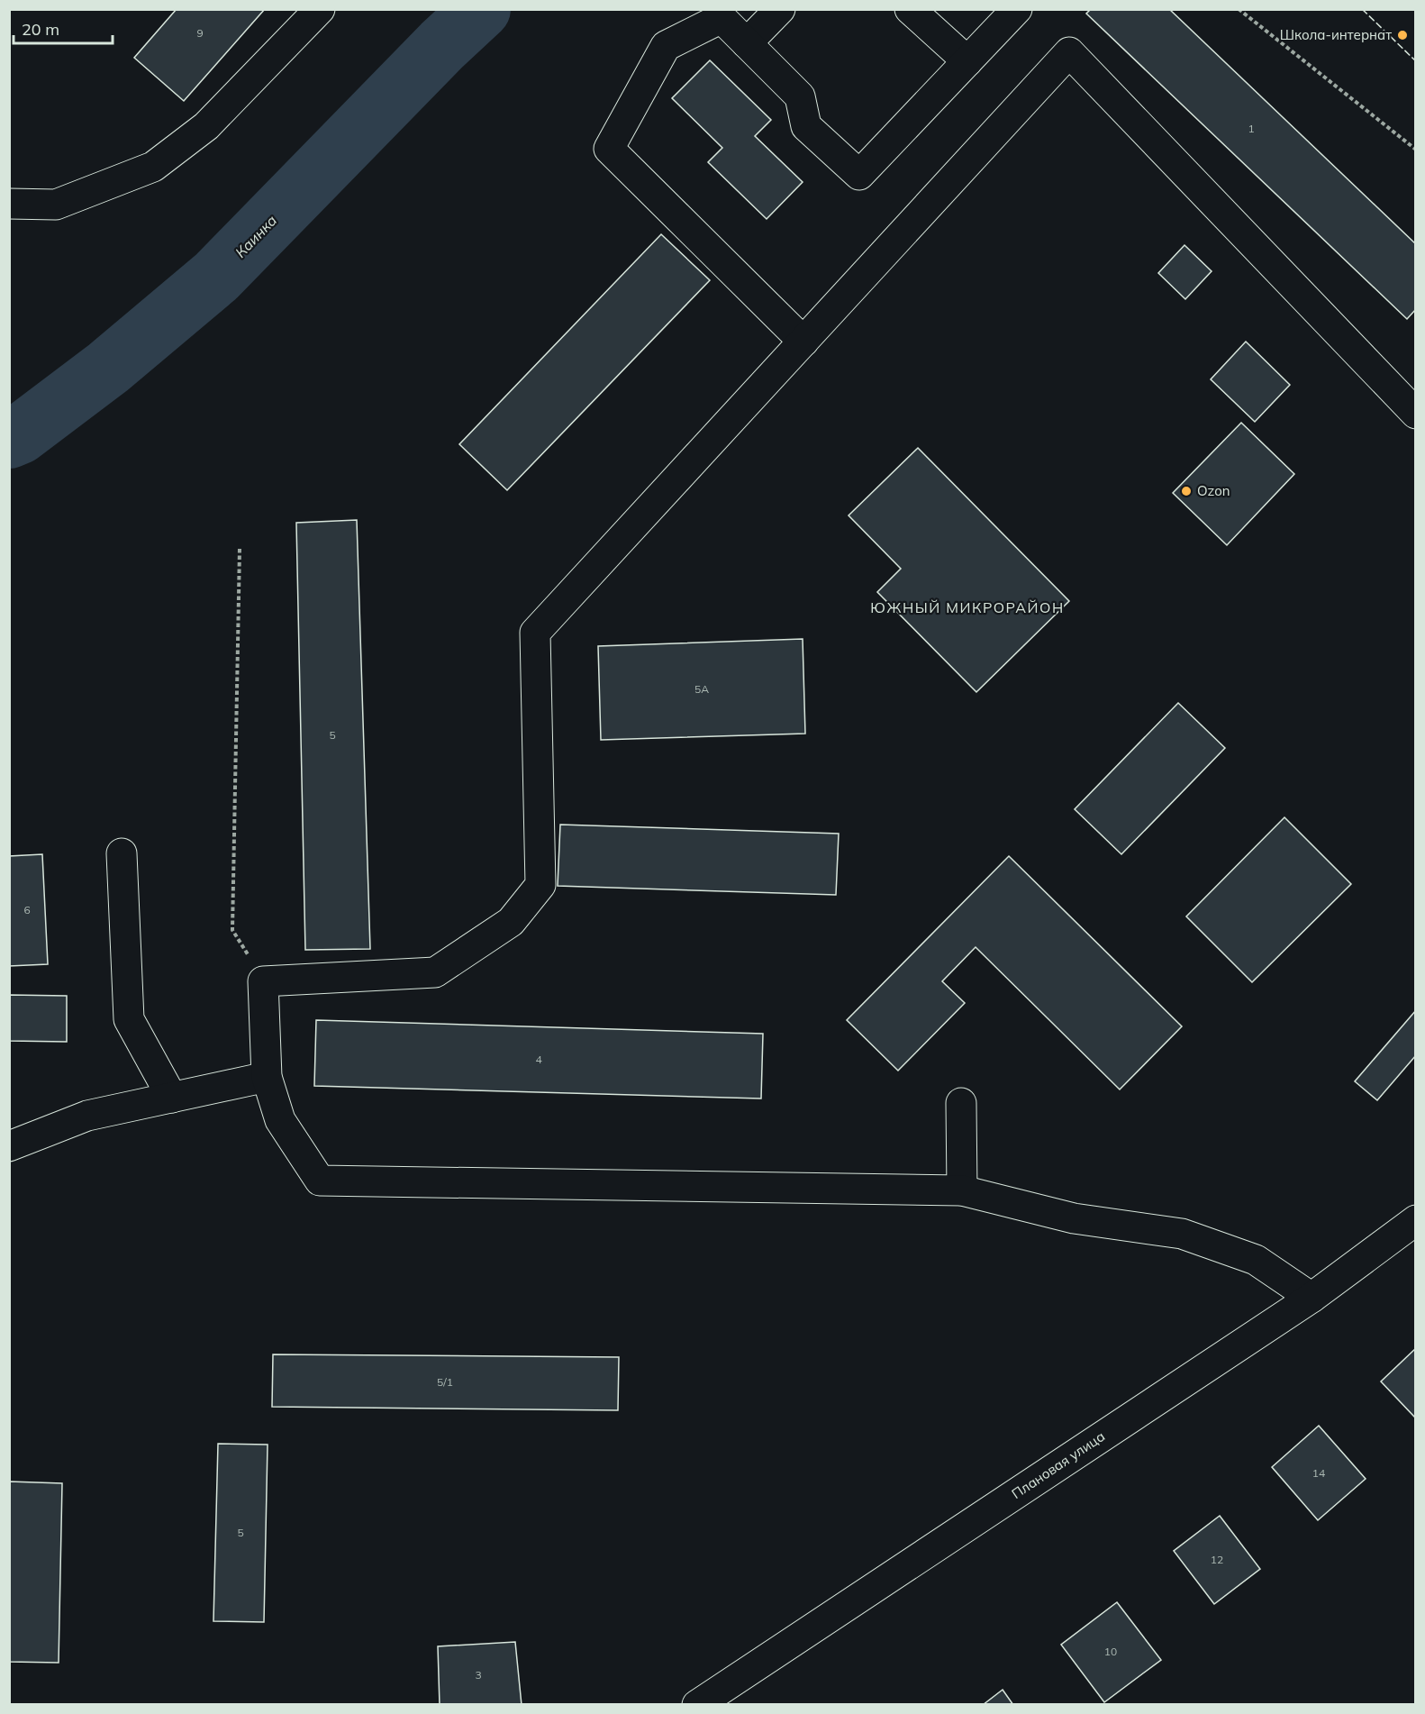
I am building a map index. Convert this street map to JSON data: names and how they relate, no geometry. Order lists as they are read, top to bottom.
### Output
{
  "streets": {
    "street": ["Плановая улица"]
  },
  "districts": ["ЮЖНЫЙ МИКРОРАЙОН"],
  "water": ["Каинка"],
  "places": ["Школа-интернат", "Ozon"],
  "house_numbers": [
    "9",
    "1",
    "5А",
    "5",
    "6",
    "4",
    "5/1",
    "14",
    "5",
    "12",
    "10",
    "3"
  ],
  "scale_bar": "20 m"
}
